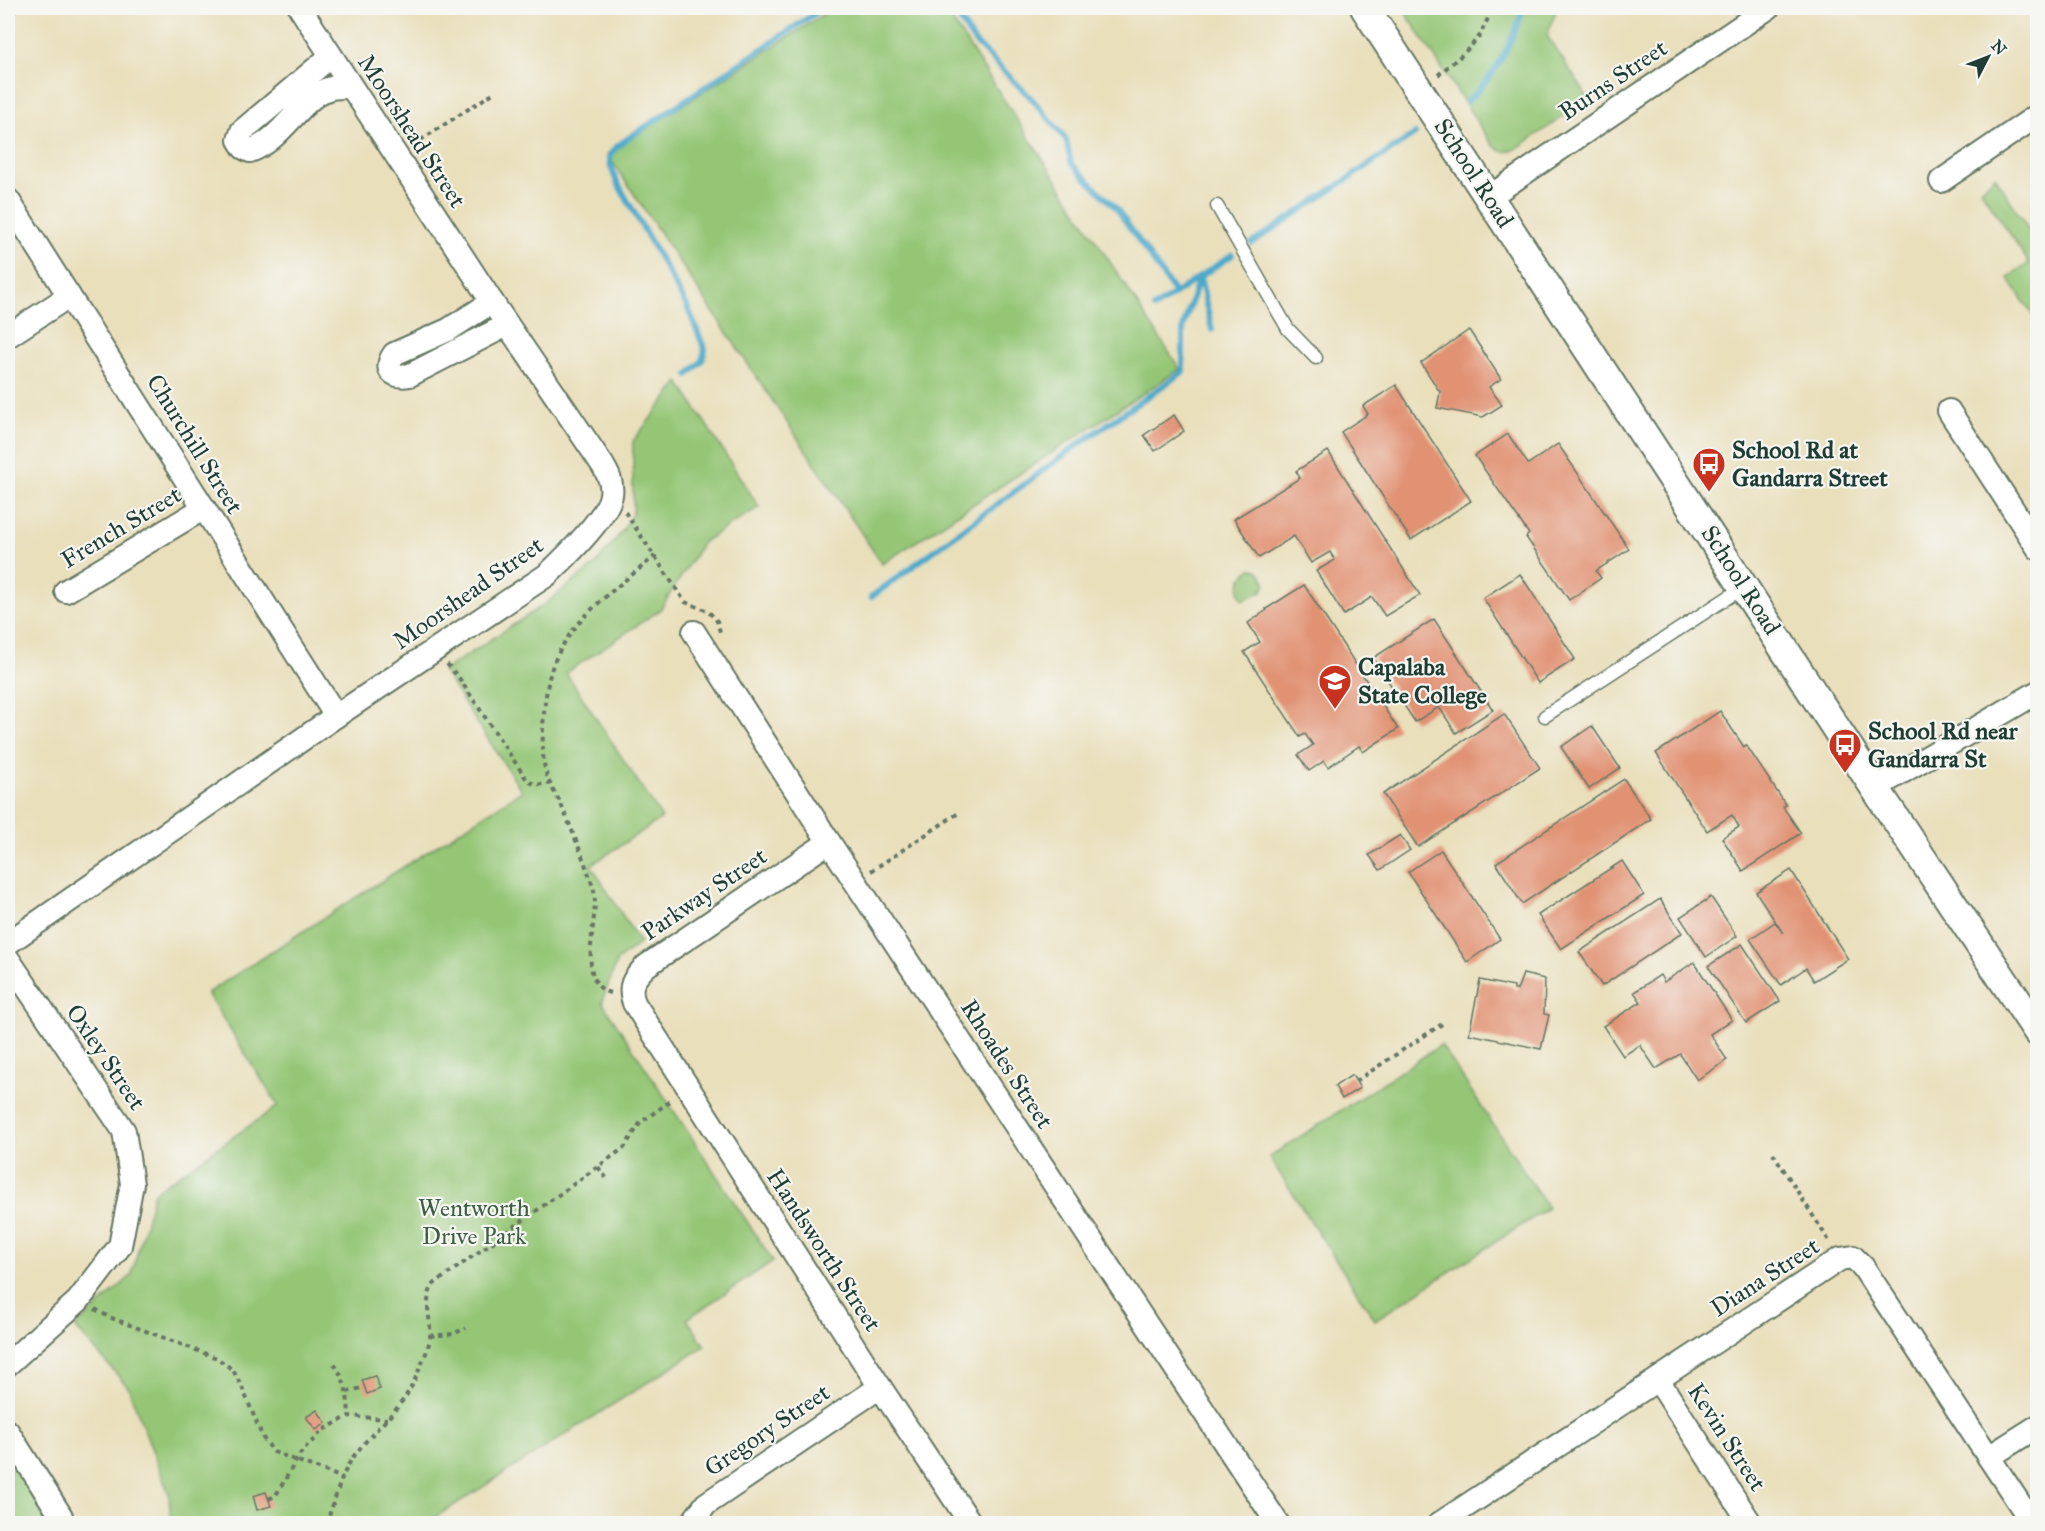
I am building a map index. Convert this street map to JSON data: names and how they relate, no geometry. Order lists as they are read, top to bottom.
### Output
{
  "streets": {
    "street": [
      "Burns Street",
      "Moorshead Street",
      "School Road",
      "Churchill Street",
      "French Street",
      "Parkway Street",
      "Oxley Street",
      "Rhoades Street",
      "Handsworth Street",
      "Diana Street",
      "Gregory Street",
      "Kevin Street"
    ]
  },
  "crossings": [
    ["Burns Street", "School Road"],
    ["Moorshead Street", "Churchill Street"],
    ["Churchill Street", "French Street"],
    ["Parkway Street", "Rhoades Street"],
    ["Parkway Street", "Handsworth Street"],
    ["Handsworth Street", "Gregory Street"],
    ["Diana Street", "Kevin Street"]
  ],
  "parks": ["Wentworth Drive Park"],
  "places": {
    "bus stop": ["School Rd at Gandarra Street", "School Rd near Gandarra St"],
    "school or university": ["Capalaba State College"]
  },
  "north": "top right"
}
